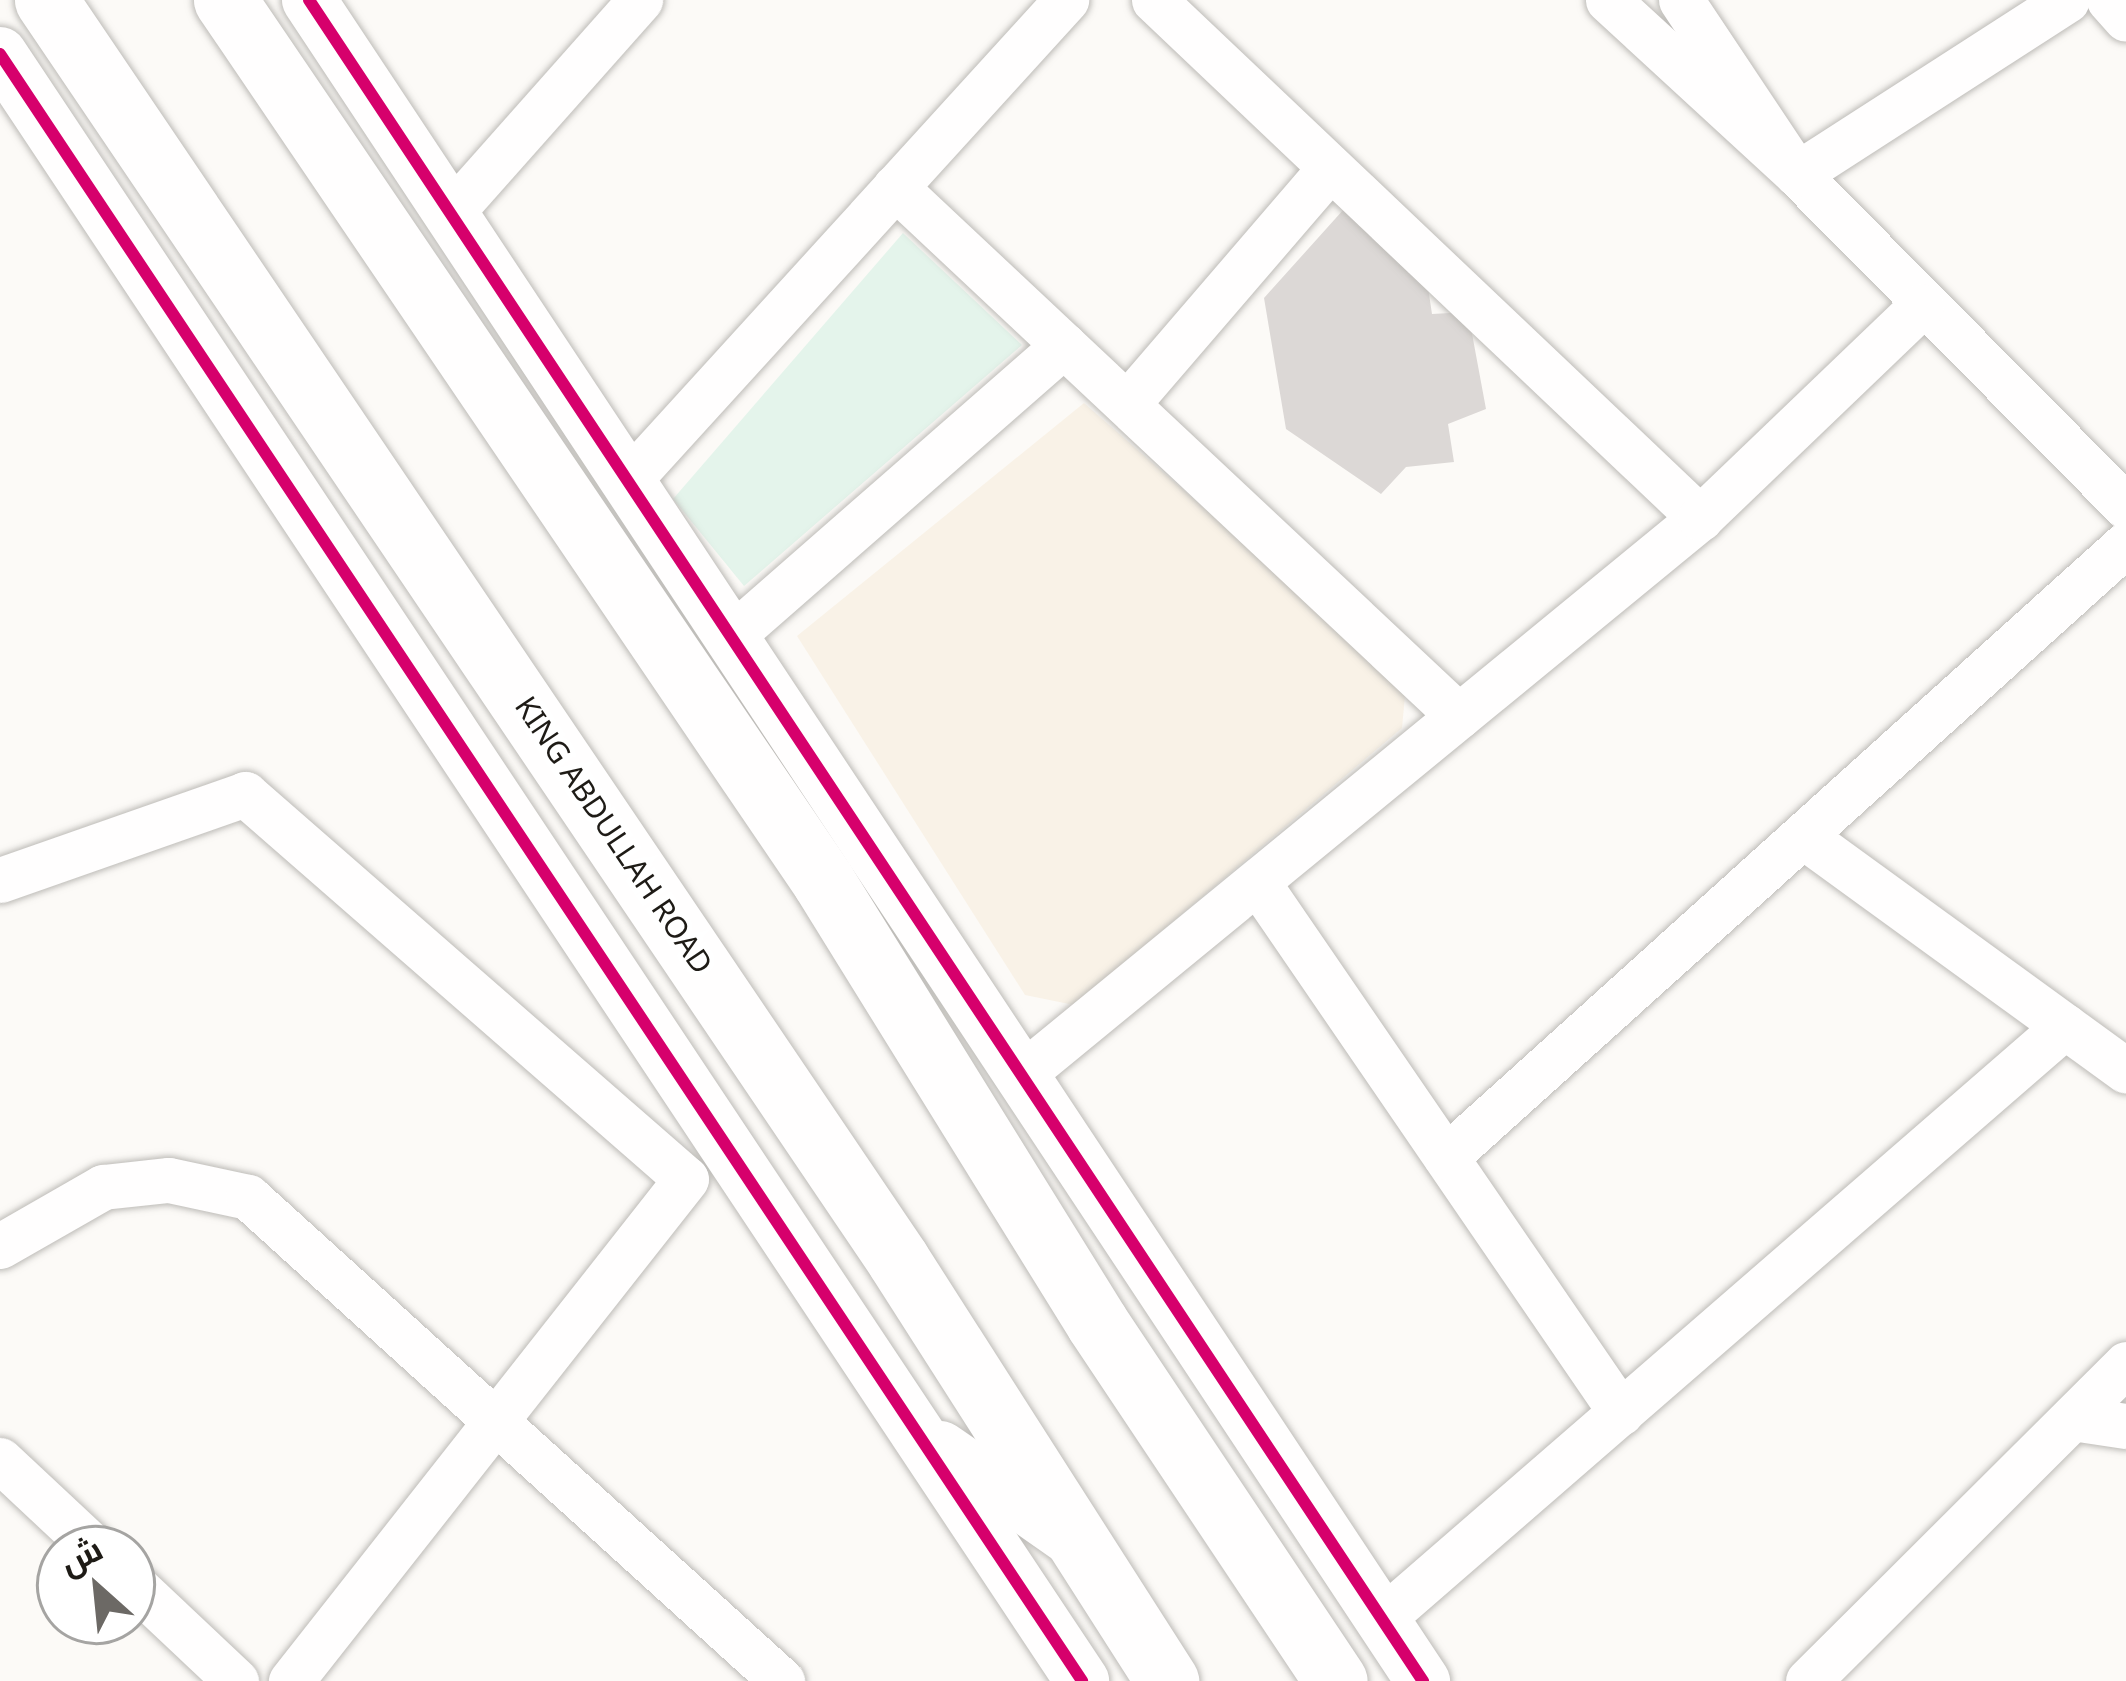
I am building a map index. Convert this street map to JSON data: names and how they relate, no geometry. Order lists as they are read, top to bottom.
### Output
{
  "streets": {
    "main road": ["KING ABDULLAH ROAD"]
  },
  "north": "top left"
}
